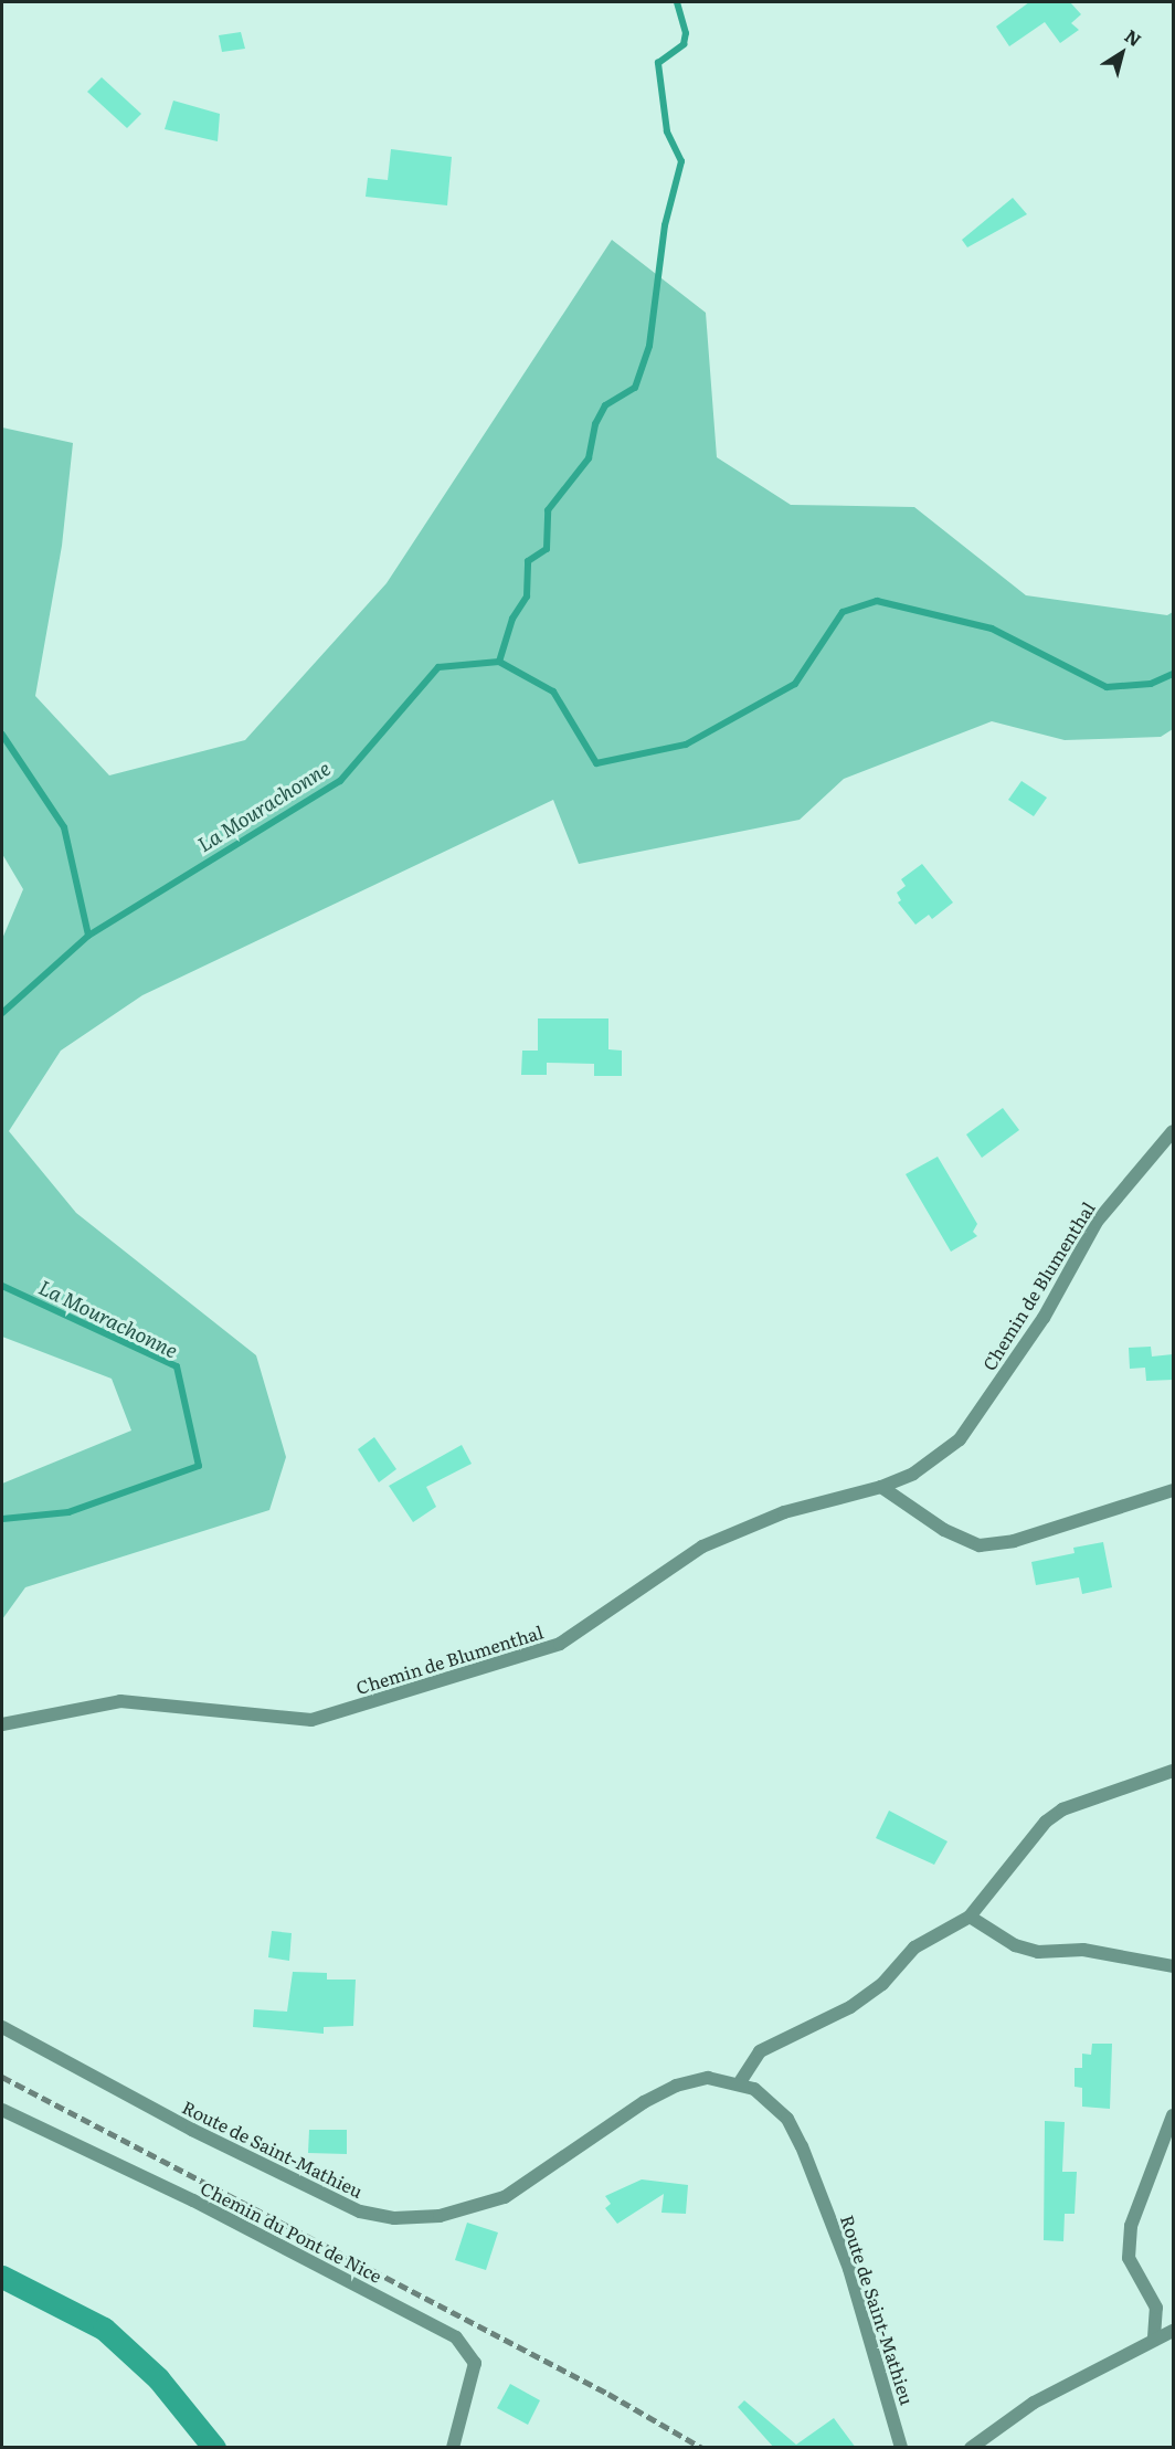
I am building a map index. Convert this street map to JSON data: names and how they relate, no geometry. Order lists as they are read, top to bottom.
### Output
{
  "streets": {
    "street": ["Chemin de Blumenthal", "Route de Saint-Mathieu", "Chemin du Pont de Nice"]
  },
  "water": ["La Mourachonne"],
  "north": "top right"
}
